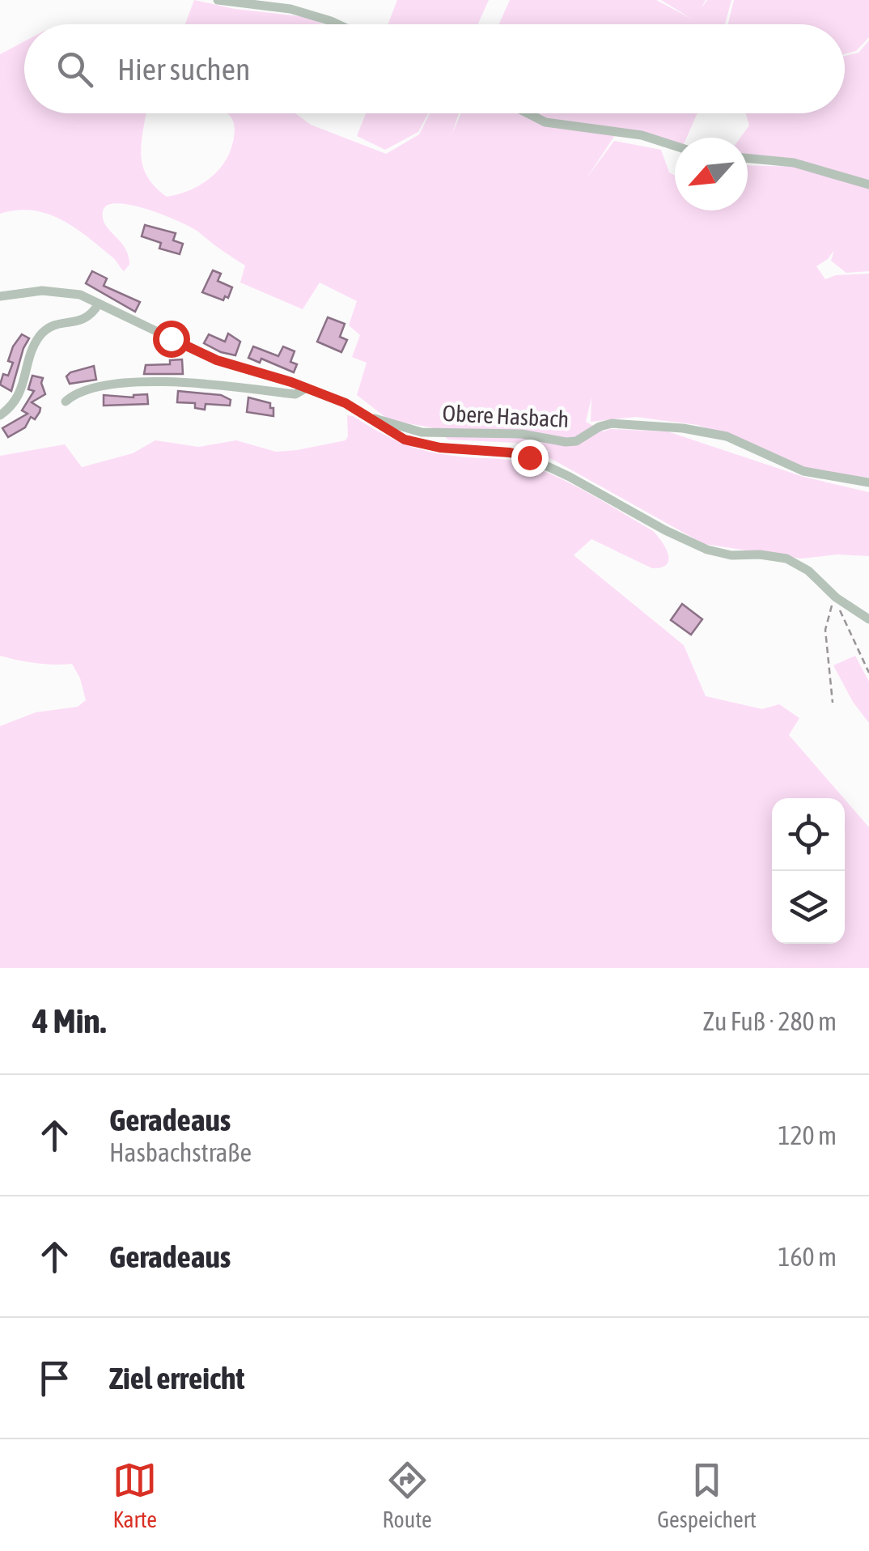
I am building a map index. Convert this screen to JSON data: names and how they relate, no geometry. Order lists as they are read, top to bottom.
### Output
{
  "streets": {
    "street": ["Obere Hasbach"]
  },
  "north": "bottom left",
  "page": {
    "search": "Hier suchen",
    "heading": ["4 Min.", "Zu Fuß · 280 m"],
    "list": [
      ["Geradeaus", "Hasbachstraße", "120 m"],
      ["Geradeaus", "160 m"],
      "Ziel erreicht"
    ],
    "nav": ["Karte", "Route", "Gespeichert"]
  }
}
